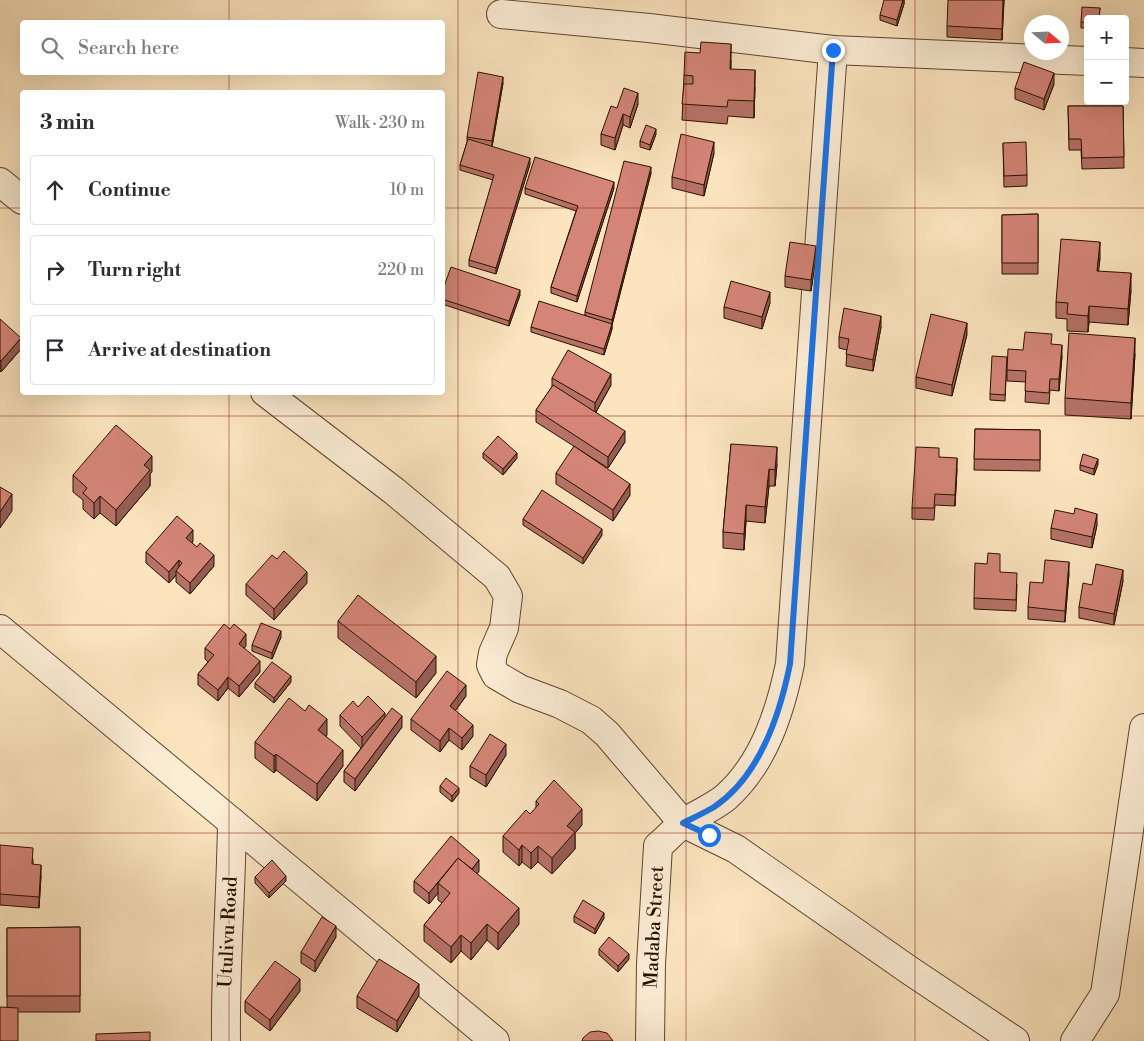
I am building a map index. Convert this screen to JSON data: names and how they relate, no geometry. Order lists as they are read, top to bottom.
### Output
{
  "streets": {
    "street": ["Madaba Street", "Utulivu Road"]
  },
  "north": "right",
  "page": {
    "map_buttons": ["+", "−"],
    "search": "Search here",
    "heading": ["3 min", "Walk · 230 m"],
    "list": [
      ["Continue", "10 m"],
      ["Turn right", "220 m"],
      "Arrive at destination"
    ]
  }
}
